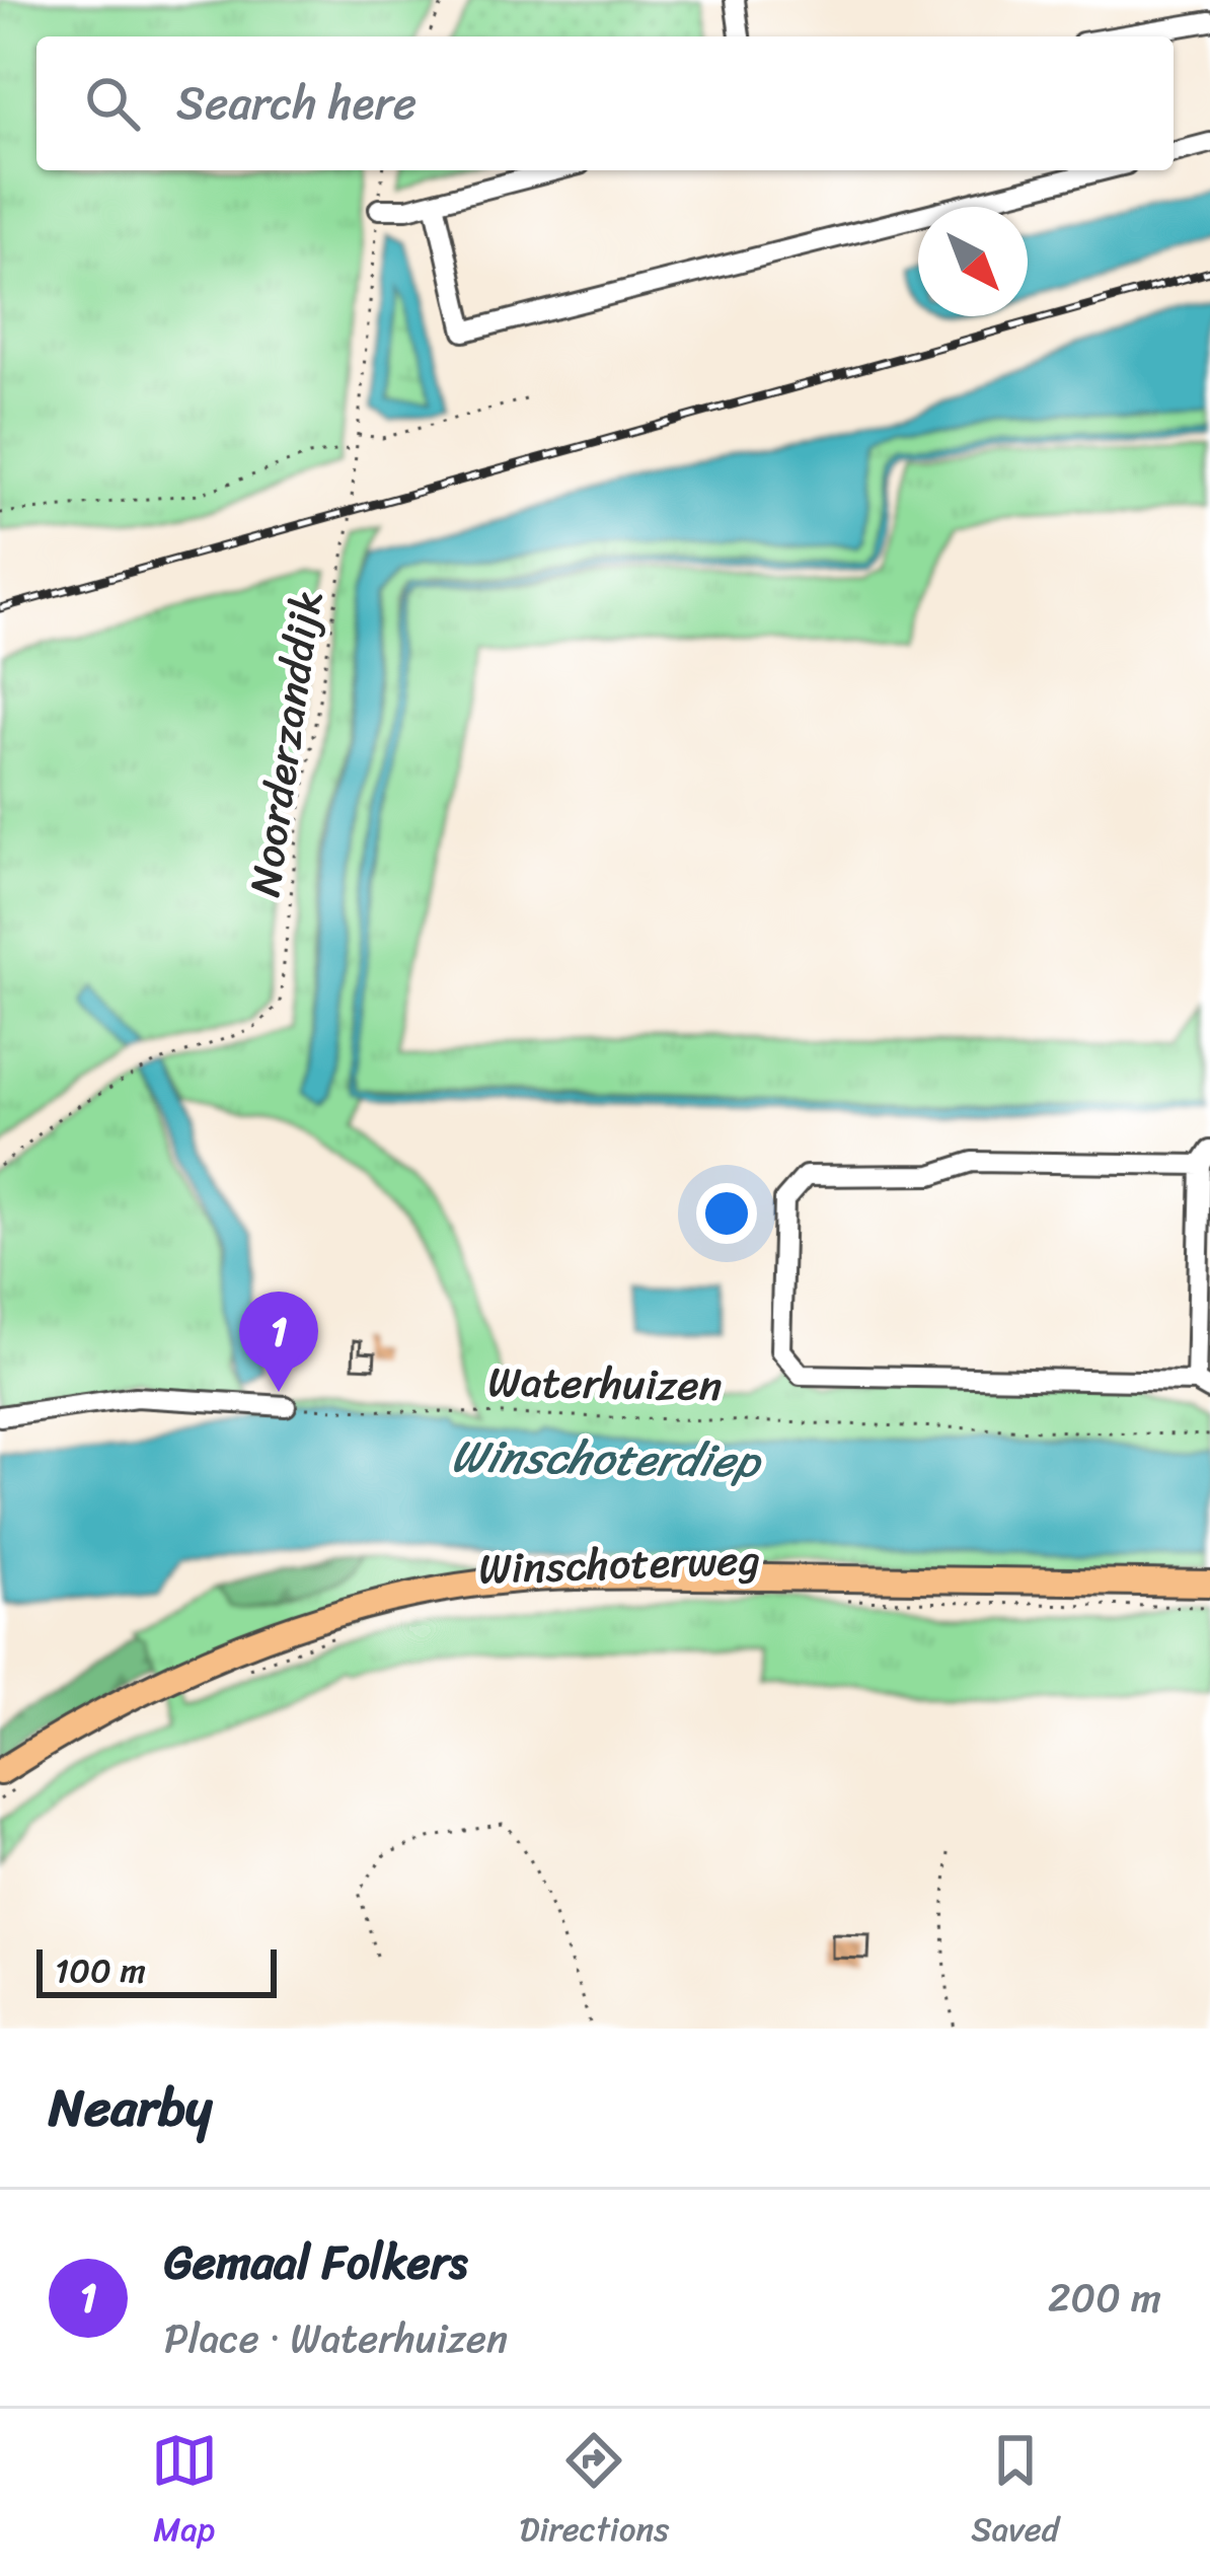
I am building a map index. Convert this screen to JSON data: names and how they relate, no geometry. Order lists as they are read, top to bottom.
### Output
{
  "streets": {
    "main road": ["Winschoterweg"],
    "path": ["Noorderzanddijk", "Waterhuizen"]
  },
  "water": ["Winschoterdiep"],
  "scale_bar": "100 m",
  "north": "bottom right",
  "page": {
    "search": "Search here",
    "pins": "1",
    "scale": "100 m",
    "heading": "Nearby",
    "list": [
      {
        "mark": "1",
        "name": "Gemaal Folkers",
        "note": "Place · Waterhuizen",
        "value": "200 m"
      }
    ],
    "nav": ["Map", "Directions", "Saved"]
  }
}
